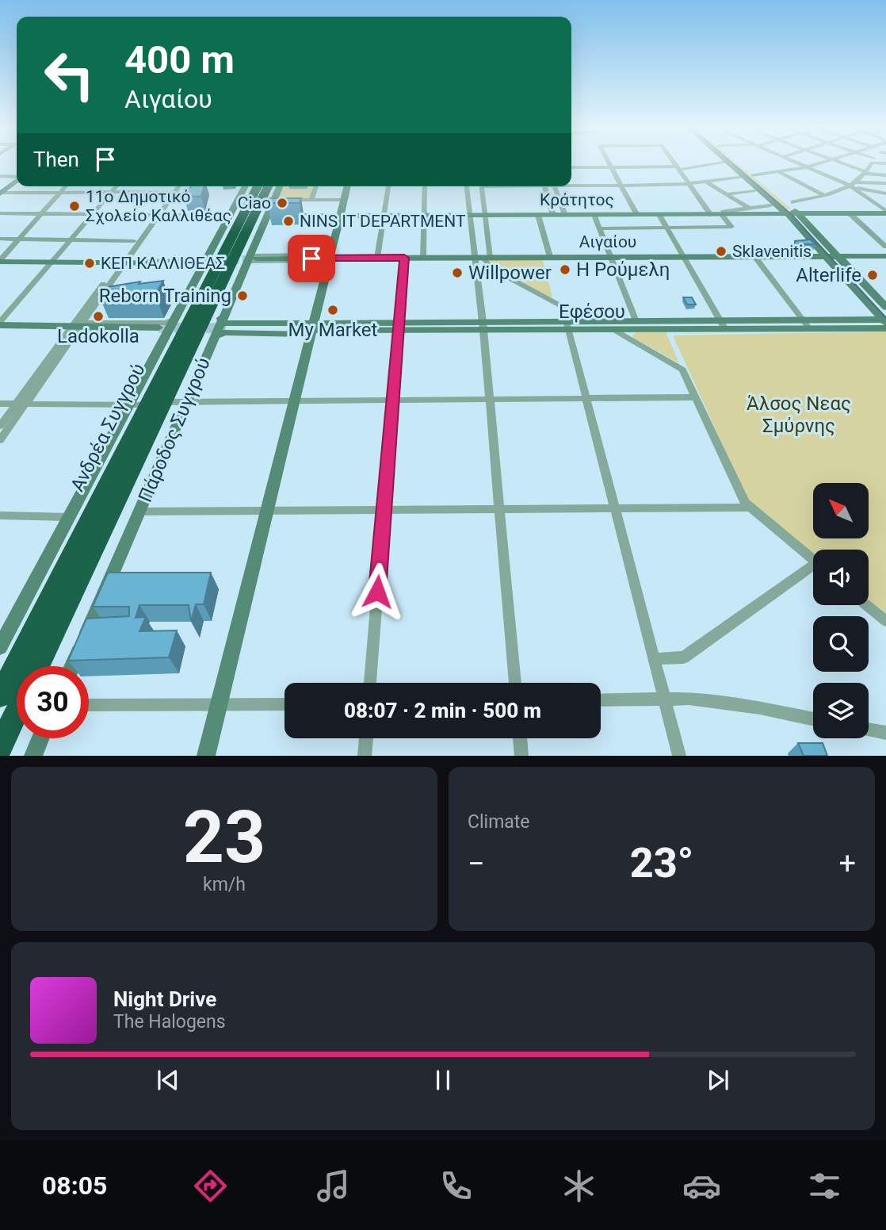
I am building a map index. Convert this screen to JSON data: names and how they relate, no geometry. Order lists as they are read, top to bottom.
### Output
{
  "streets": {
    "highway": ["Ανδρέα Συγγρού"],
    "street": [
      "Κράτητος",
      "Αιγαίου",
      "Εφέσου",
      "Πάροδος Συγγρού"
    ]
  },
  "crossings": [
    ["Κράτητος", "Ανδρέα Συγγρού"],
    ["Κράτητος", "Πάροδος Συγγρού"],
    ["Αιγαίου", "Πάροδος Συγγρού"],
    ["Ανδρέα Συγγρού", "Πάροδος Συγγρού"]
  ],
  "parks": ["Άλσος Νεας Σμύρνης"],
  "places": [
    "Ciao",
    "11ο Δημοτικό Σχολείο Καλλιθέας",
    "NINS IT DEPARTMENT",
    "Sklavenitis",
    "ΚΕΠ ΚΑΛΛΙΘΕΑΣ",
    "Η Ρούμελη",
    "Willpower",
    "Alterlife",
    "Reborn Training",
    "My Market",
    "Ladokolla"
  ],
  "north": "top left",
  "page": {
    "turn": ["400 m", "Αιγαίου"],
    "then": "Then",
    "limit": "30",
    "trip": "08:07 · 2 min · 500 m",
    "tile": [
      ["23", "km/h"],
      "Climate"
    ],
    "heat": ["−", "23°", "+"],
    "song": ["Night Drive", "The Halogens"],
    "tabs": "08:05"
  }
}
